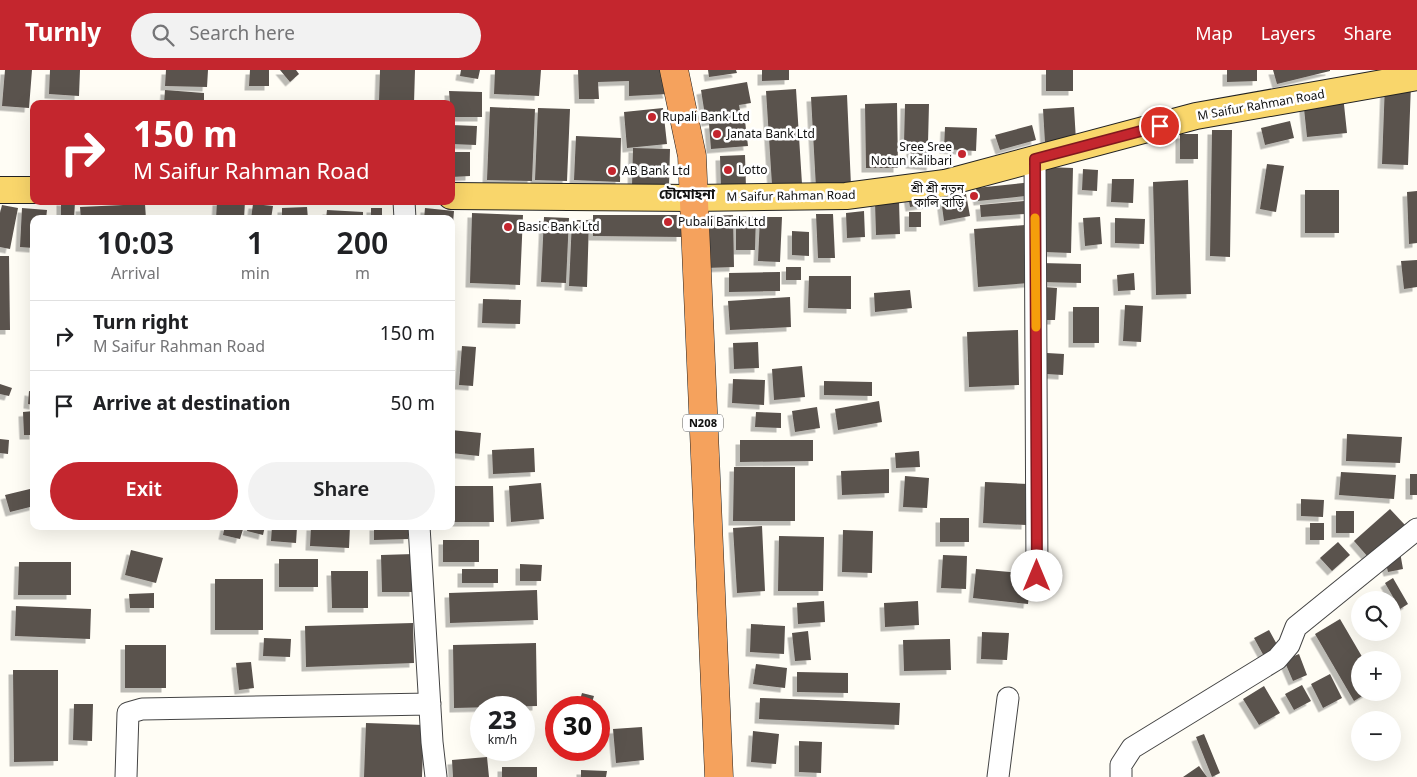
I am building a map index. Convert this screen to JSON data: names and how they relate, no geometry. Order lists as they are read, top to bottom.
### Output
{
  "streets": {
    "highway": ["N208"],
    "main road": ["M Saifur Rahman Road"]
  },
  "crossings": [
    ["M Saifur Rahman Road", "N208"]
  ],
  "districts": ["চৌমোহনা"],
  "places": [
    "Rupali Bank Ltd",
    "Janata Bank Ltd",
    "Sree Sree Notun Kalibari",
    "Lotto",
    "AB Bank Ltd",
    "শ্রী শ্রী নতুন কালি বাড়ি",
    "Pubali Bank Ltd",
    "Basic Bank Ltd"
  ],
  "page": {
    "header": "Turnly",
    "search": "Search here",
    "nav": ["Map", "Layers", "Share"],
    "turn": ["150 m", "M Saifur Rahman Road"],
    "eta": [
      "10:03",
      "Arrival",
      "1",
      "min",
      "200",
      "m"
    ],
    "list": [
      {
        "name": "Turn right",
        "note": "M Saifur Rahman Road",
        "value": "150 m"
      },
      {
        "name": "Arrive at destination",
        "value": "50 m"
      }
    ],
    "buttons": ["Exit", "Share"],
    "map_buttons": ["+", "−"],
    "speed": "23 km/h",
    "limit": "30"
  }
}
